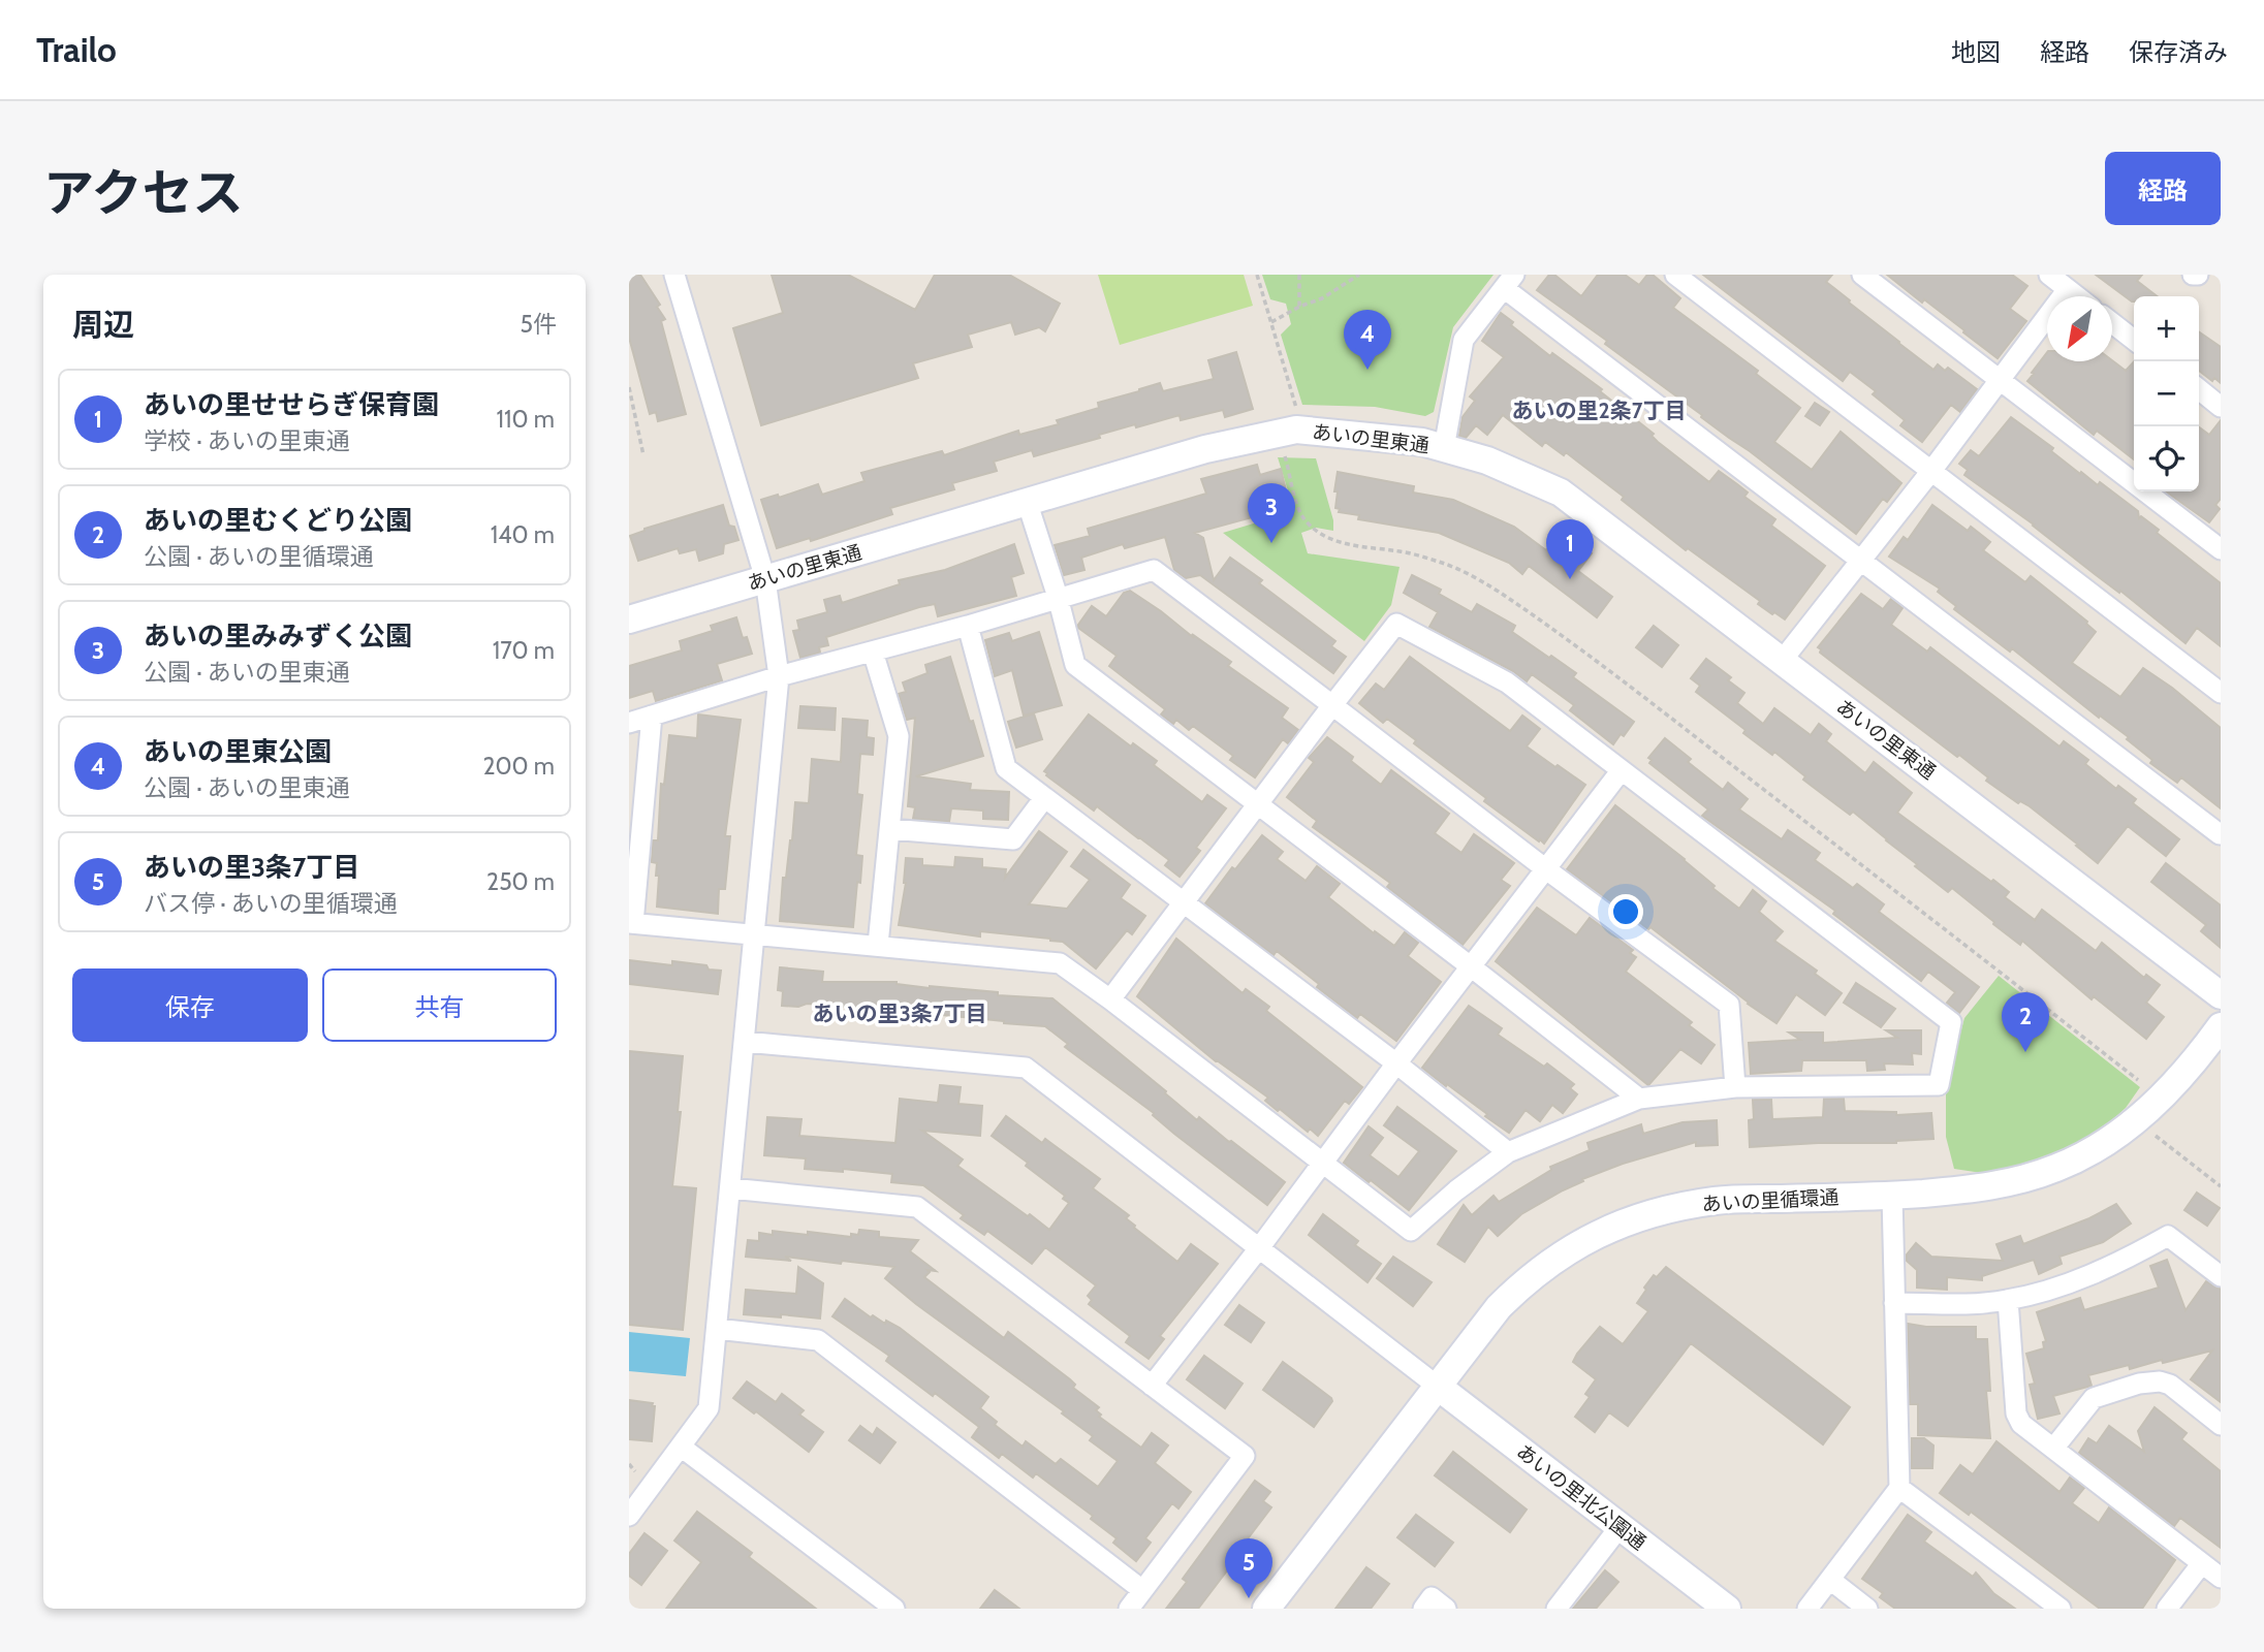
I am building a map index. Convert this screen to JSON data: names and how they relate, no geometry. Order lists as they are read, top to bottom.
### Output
{
  "streets": {
    "street": ["あいの里東通", "あいの里循環通", "あいの里北公園通"]
  },
  "crossings": [
    ["あいの里循環通", "あいの里北公園通"]
  ],
  "districts": ["あいの里2条7丁目", "あいの里3条7丁目"],
  "north": "bottom left",
  "page": {
    "header": "Trailo",
    "nav": ["地図", "経路", "保存済み"],
    "title": "アクセス",
    "buttons": [
      "経路",
      ["保存", "共有"]
    ],
    "heading": ["周辺", "5件"],
    "map_buttons": ["+", "−"],
    "pins": [
      "4",
      "3",
      "1",
      "2",
      "5"
    ],
    "list": [
      {
        "mark": "1",
        "name": "あいの里せせらぎ保育園",
        "note": "学校 · あいの里東通",
        "value": "110 m"
      },
      {
        "mark": "2",
        "name": "あいの里むくどり公園",
        "note": "公園 · あいの里循環通",
        "value": "140 m"
      },
      {
        "mark": "3",
        "name": "あいの里みみずく公園",
        "note": "公園 · あいの里東通",
        "value": "170 m"
      },
      {
        "mark": "4",
        "name": "あいの里東公園",
        "note": "公園 · あいの里東通",
        "value": "200 m"
      },
      {
        "mark": "5",
        "name": "あいの里3条7丁目",
        "note": "バス停 · あいの里循環通",
        "value": "250 m"
      }
    ]
  }
}
